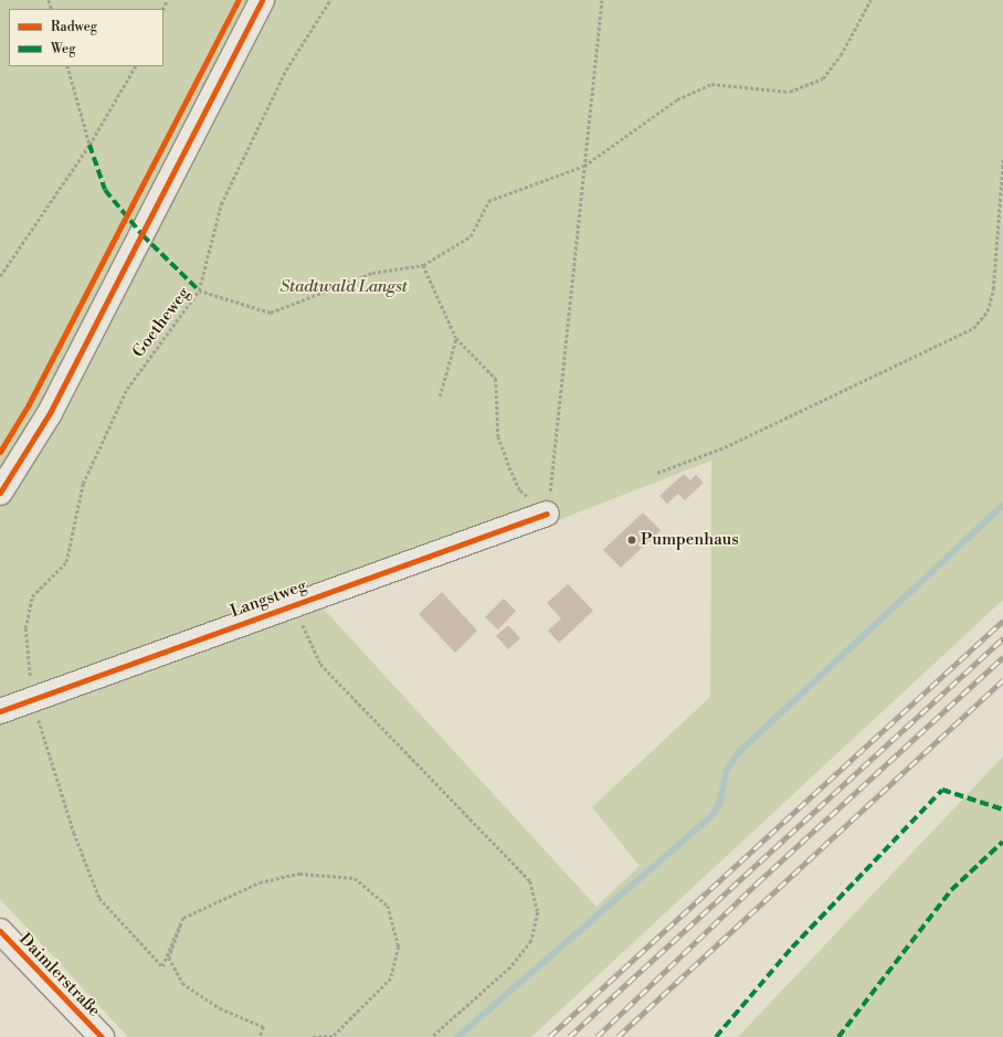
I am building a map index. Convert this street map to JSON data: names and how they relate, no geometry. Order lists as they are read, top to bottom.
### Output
{
  "streets": {
    "street": ["Langstweg", "Daimlerstraße"],
    "path": ["Goetheweg"]
  },
  "crossings": [
    ["Goetheweg", "Langstweg"]
  ],
  "parks": ["Stadtwald Langst"],
  "places": ["Pumpenhaus"],
  "legend": ["Radweg", "Weg"]
}
